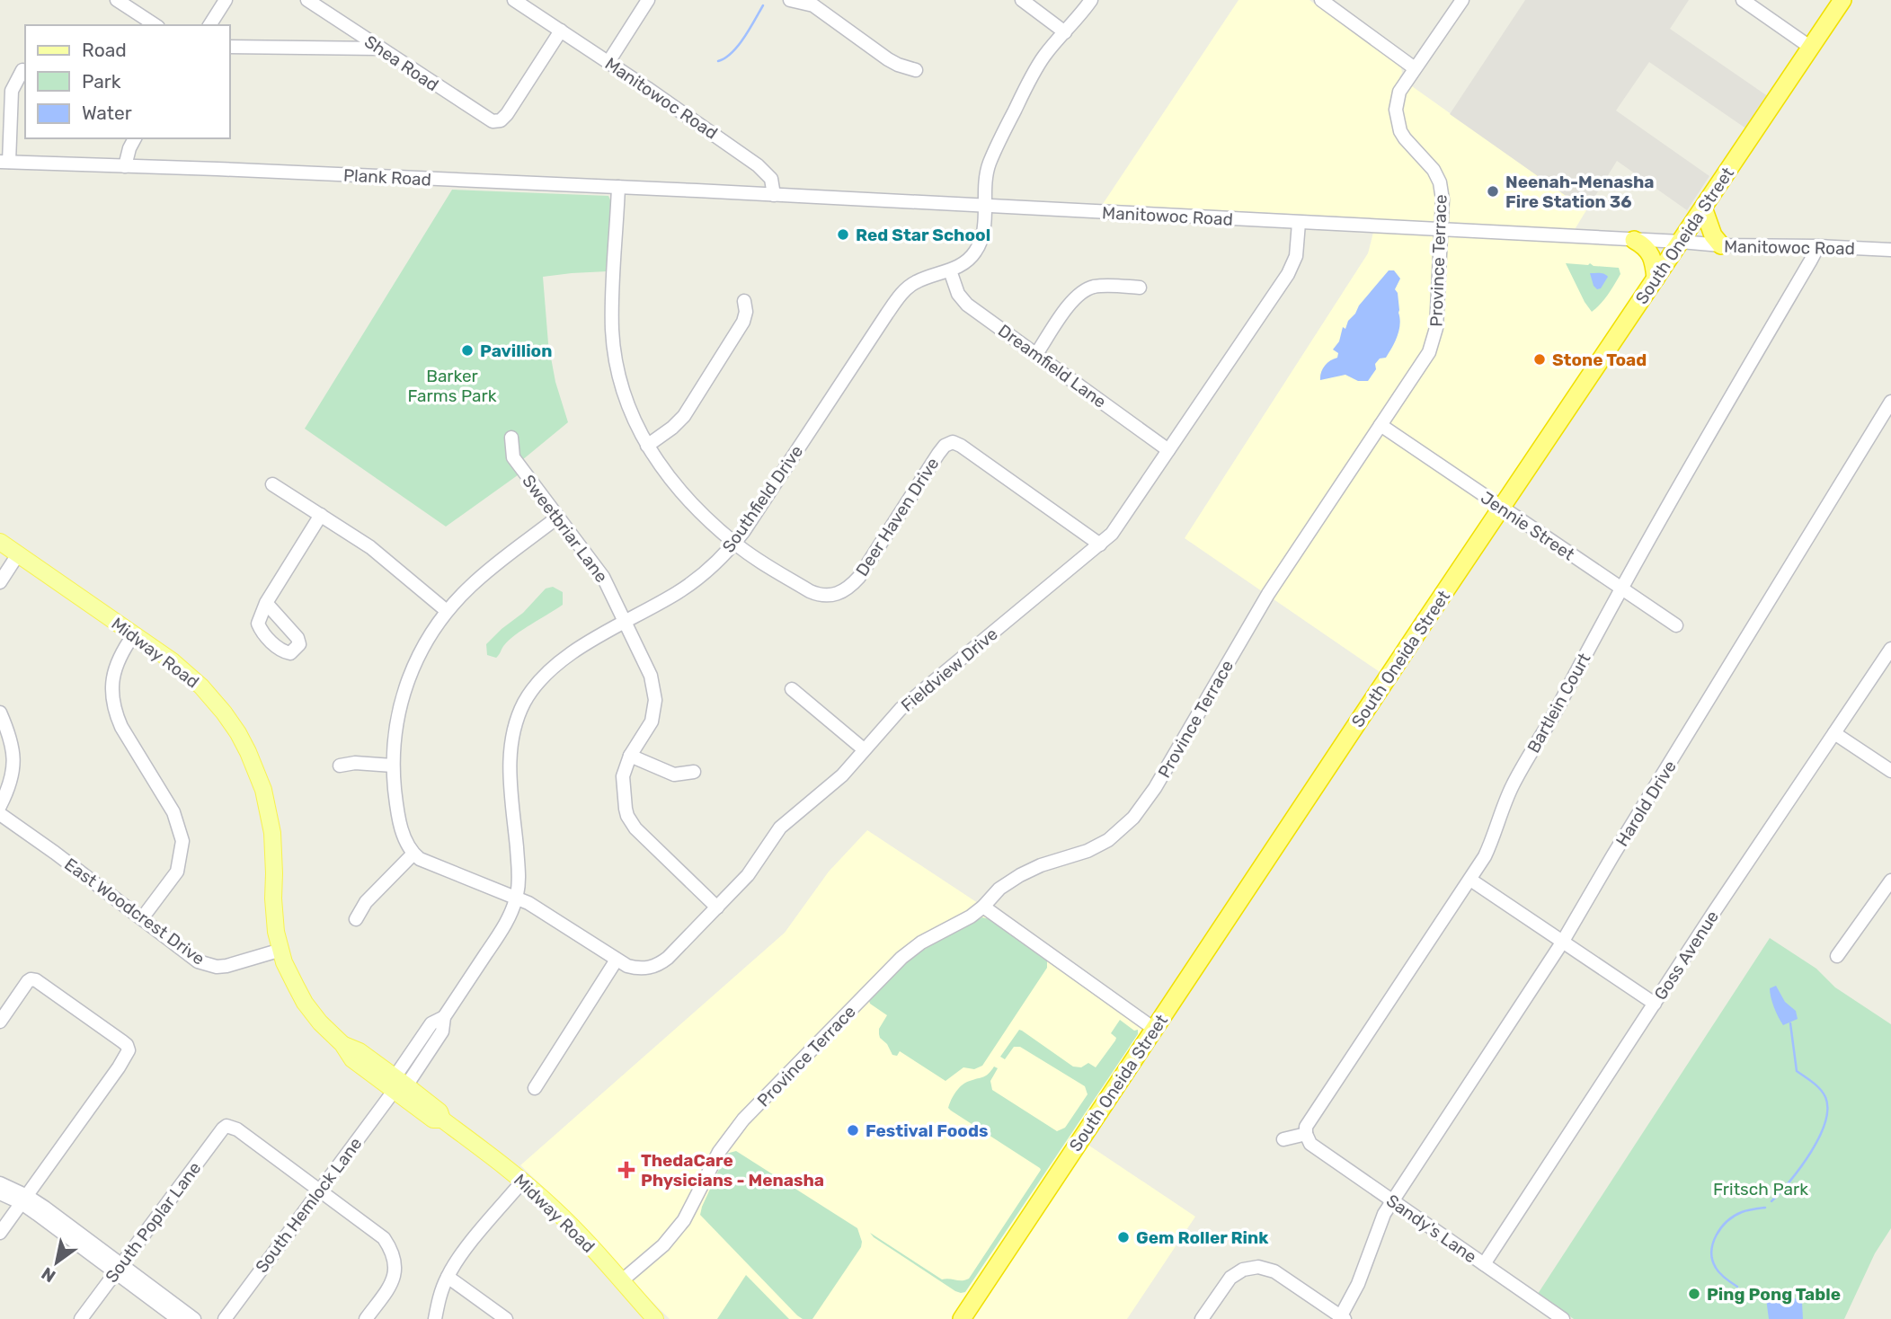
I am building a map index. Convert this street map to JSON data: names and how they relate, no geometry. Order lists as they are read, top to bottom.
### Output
{
  "streets": {
    "highway": ["South Oneida Street"],
    "main road": ["Midway Road"],
    "street": [
      "Shea Road",
      "Manitowoc Road",
      "Plank Road",
      "Province Terrace",
      "Dreamfield Lane",
      "Southfield Drive",
      "Deer Haven Drive",
      "Jennie Street",
      "Sweetbriar Lane",
      "Fieldview Drive",
      "Bartlein Court",
      "Harold Drive",
      "East Woodcrest Drive",
      "Goss Avenue",
      "South Hemlock Lane",
      "South Poplar Lane",
      "Sandy's Lane"
    ]
  },
  "crossings": [
    ["Shea Road", "Manitowoc Road"],
    ["Manitowoc Road", "Plank Road"],
    ["Manitowoc Road", "South Oneida Street"],
    ["Manitowoc Road", "Province Terrace"],
    ["Manitowoc Road", "Southfield Drive"],
    ["Manitowoc Road", "Fieldview Drive"],
    ["Manitowoc Road", "Bartlein Court"],
    ["Plank Road", "Deer Haven Drive"],
    ["South Oneida Street", "Jennie Street"],
    ["Province Terrace", "Jennie Street"],
    ["Province Terrace", "Midway Road"],
    ["Dreamfield Lane", "Southfield Drive"],
    ["Dreamfield Lane", "Fieldview Drive"],
    ["Southfield Drive", "Deer Haven Drive"],
    ["Southfield Drive", "Sweetbriar Lane"],
    ["Southfield Drive", "Midway Road"],
    ["Southfield Drive", "Fieldview Drive"],
    ["Southfield Drive", "South Hemlock Lane"],
    ["Deer Haven Drive", "Fieldview Drive"],
    ["Jennie Street", "Bartlein Court"],
    ["Sweetbriar Lane", "Fieldview Drive"],
    ["Midway Road", "East Woodcrest Drive"],
    ["Midway Road", "South Hemlock Lane"],
    ["Bartlein Court", "Sandy's Lane"],
    ["Harold Drive", "Sandy's Lane"],
    ["Goss Avenue", "Sandy's Lane"],
    ["South Hemlock Lane", "South Poplar Lane"]
  ],
  "parks": ["Barker Farms Park", "Fritsch Park"],
  "places": {
    "other": [
      "Neenah-Menasha Fire Station 36",
      "Red Star School",
      "Pavillion",
      "Stone Toad",
      "Festival Foods",
      "Gem Roller Rink",
      "Ping Pong Table"
    ],
    "health": ["ThedaCare Physicians - Menasha"]
  },
  "legend": ["Road", "Park", "Water"],
  "north": "bottom left"
}
